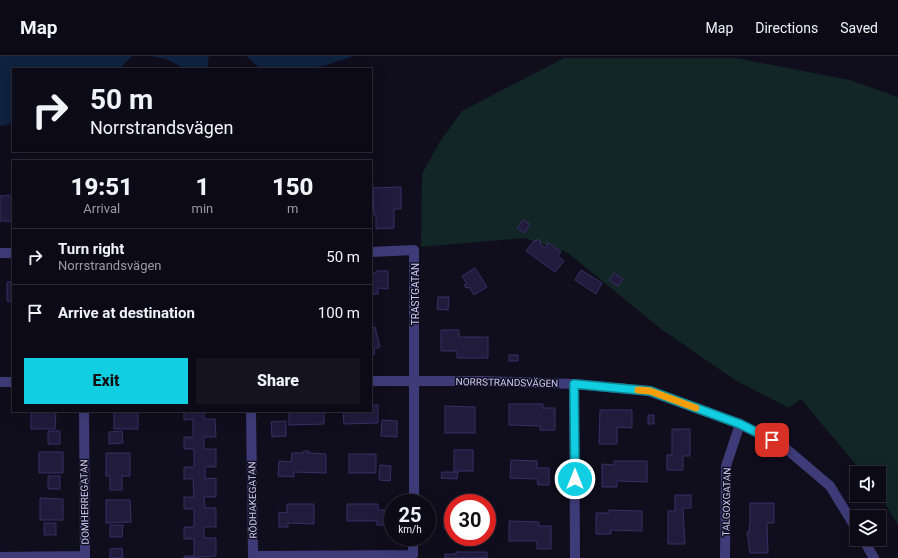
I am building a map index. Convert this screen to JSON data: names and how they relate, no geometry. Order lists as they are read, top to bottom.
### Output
{
  "streets": {
    "street": [
      "TRASTGATAN",
      "NORRSTRANDSVÄGEN",
      "RÖDHAKEGATAN",
      "DOMHERREGATAN",
      "TALGOXGATAN"
    ]
  },
  "crossings": [
    ["TRASTGATAN", "NORRSTRANDSVÄGEN"],
    ["NORRSTRANDSVÄGEN", "TALGOXGATAN"]
  ],
  "page": {
    "header": "Map",
    "nav": ["Map", "Directions", "Saved"],
    "turn": ["50 m", "Norrstrandsvägen"],
    "eta": [
      "19:51",
      "Arrival",
      "1",
      "min",
      "150",
      "m"
    ],
    "list": [
      {
        "name": "Turn right",
        "note": "Norrstrandsvägen",
        "value": "50 m"
      },
      {
        "name": "Arrive at destination",
        "value": "100 m"
      }
    ],
    "buttons": ["Exit", "Share"],
    "speed": "25 km/h",
    "limit": "30"
  }
}
